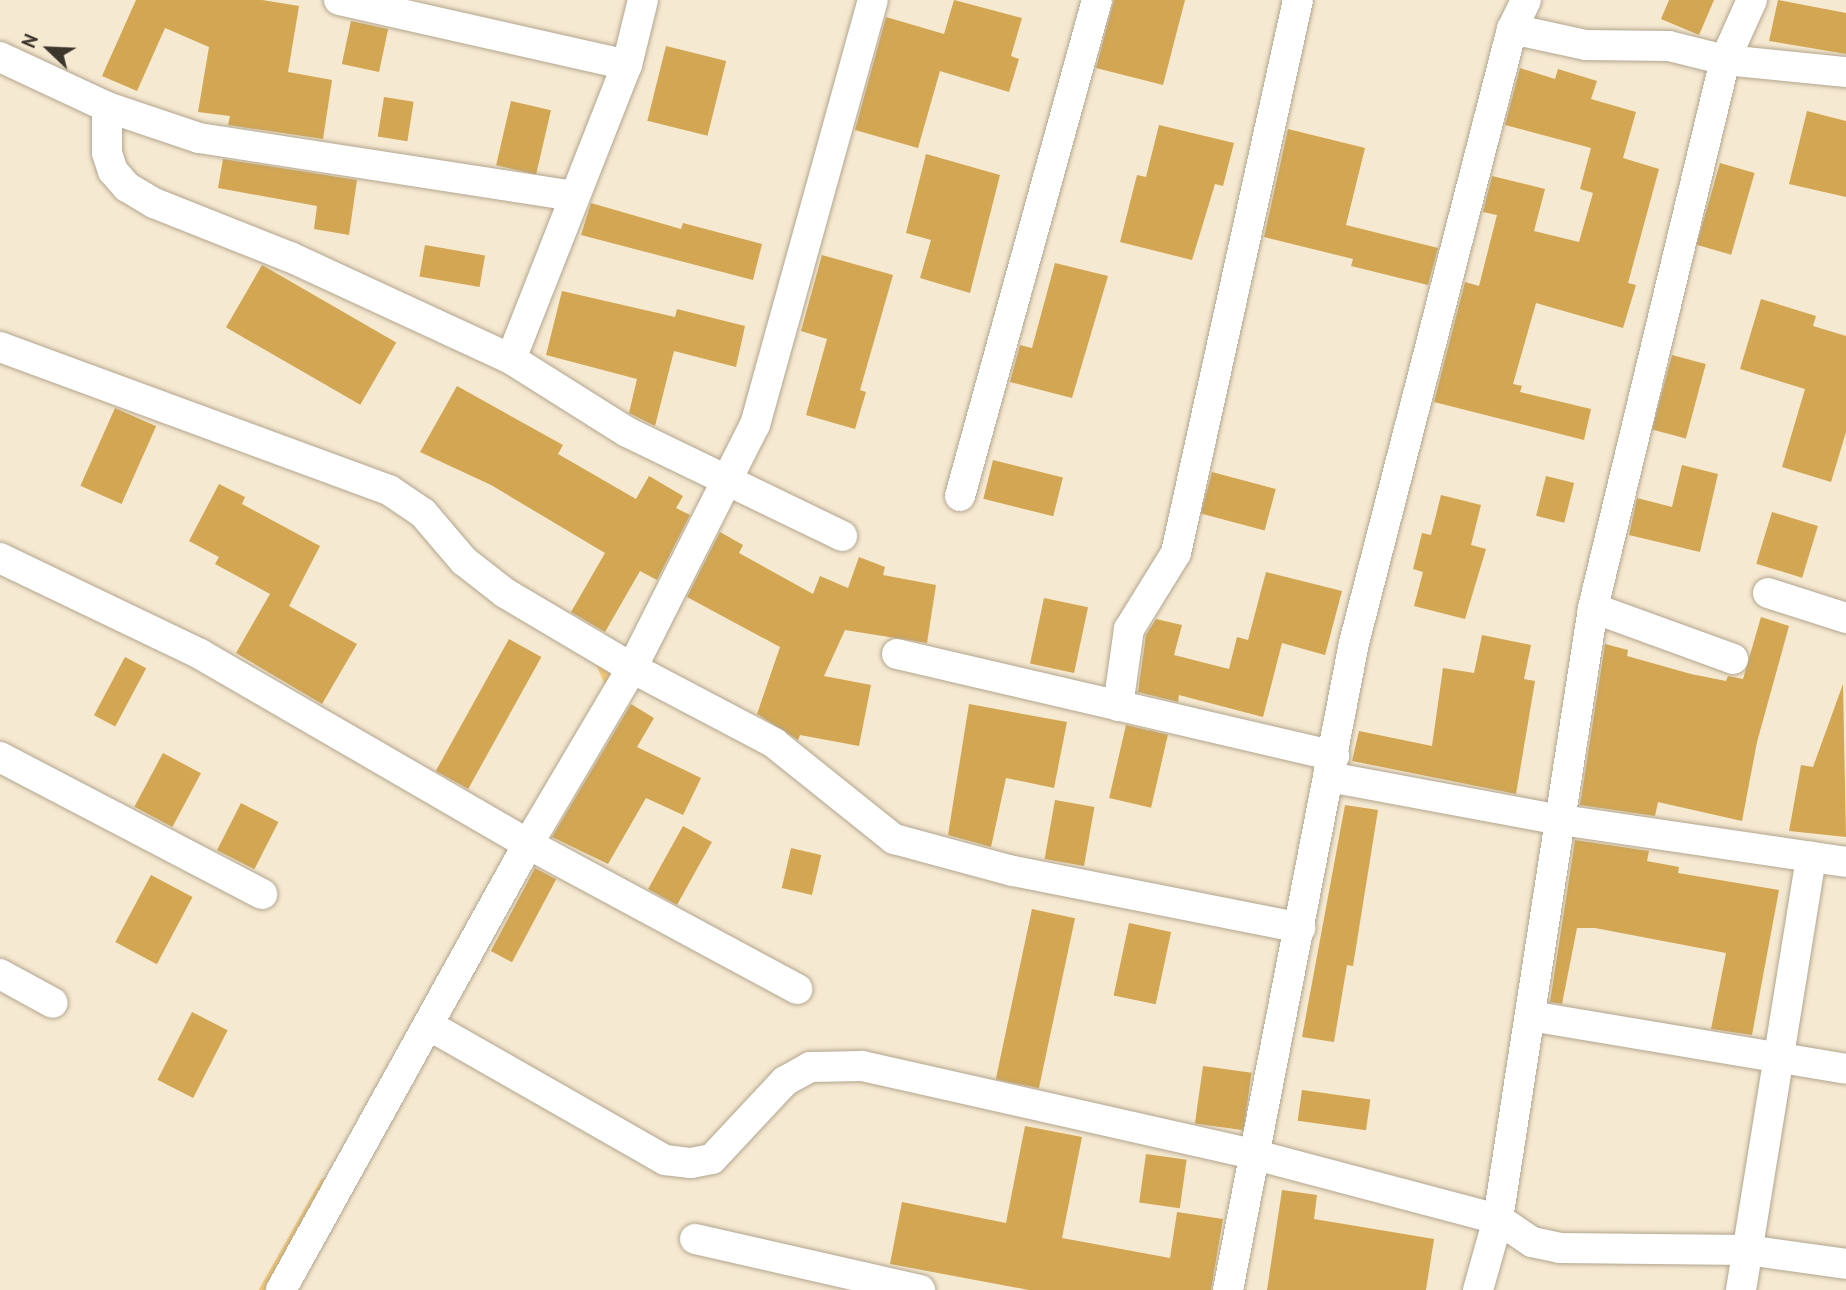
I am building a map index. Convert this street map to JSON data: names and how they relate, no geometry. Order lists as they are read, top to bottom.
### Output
{
  "north": "top left"
}
